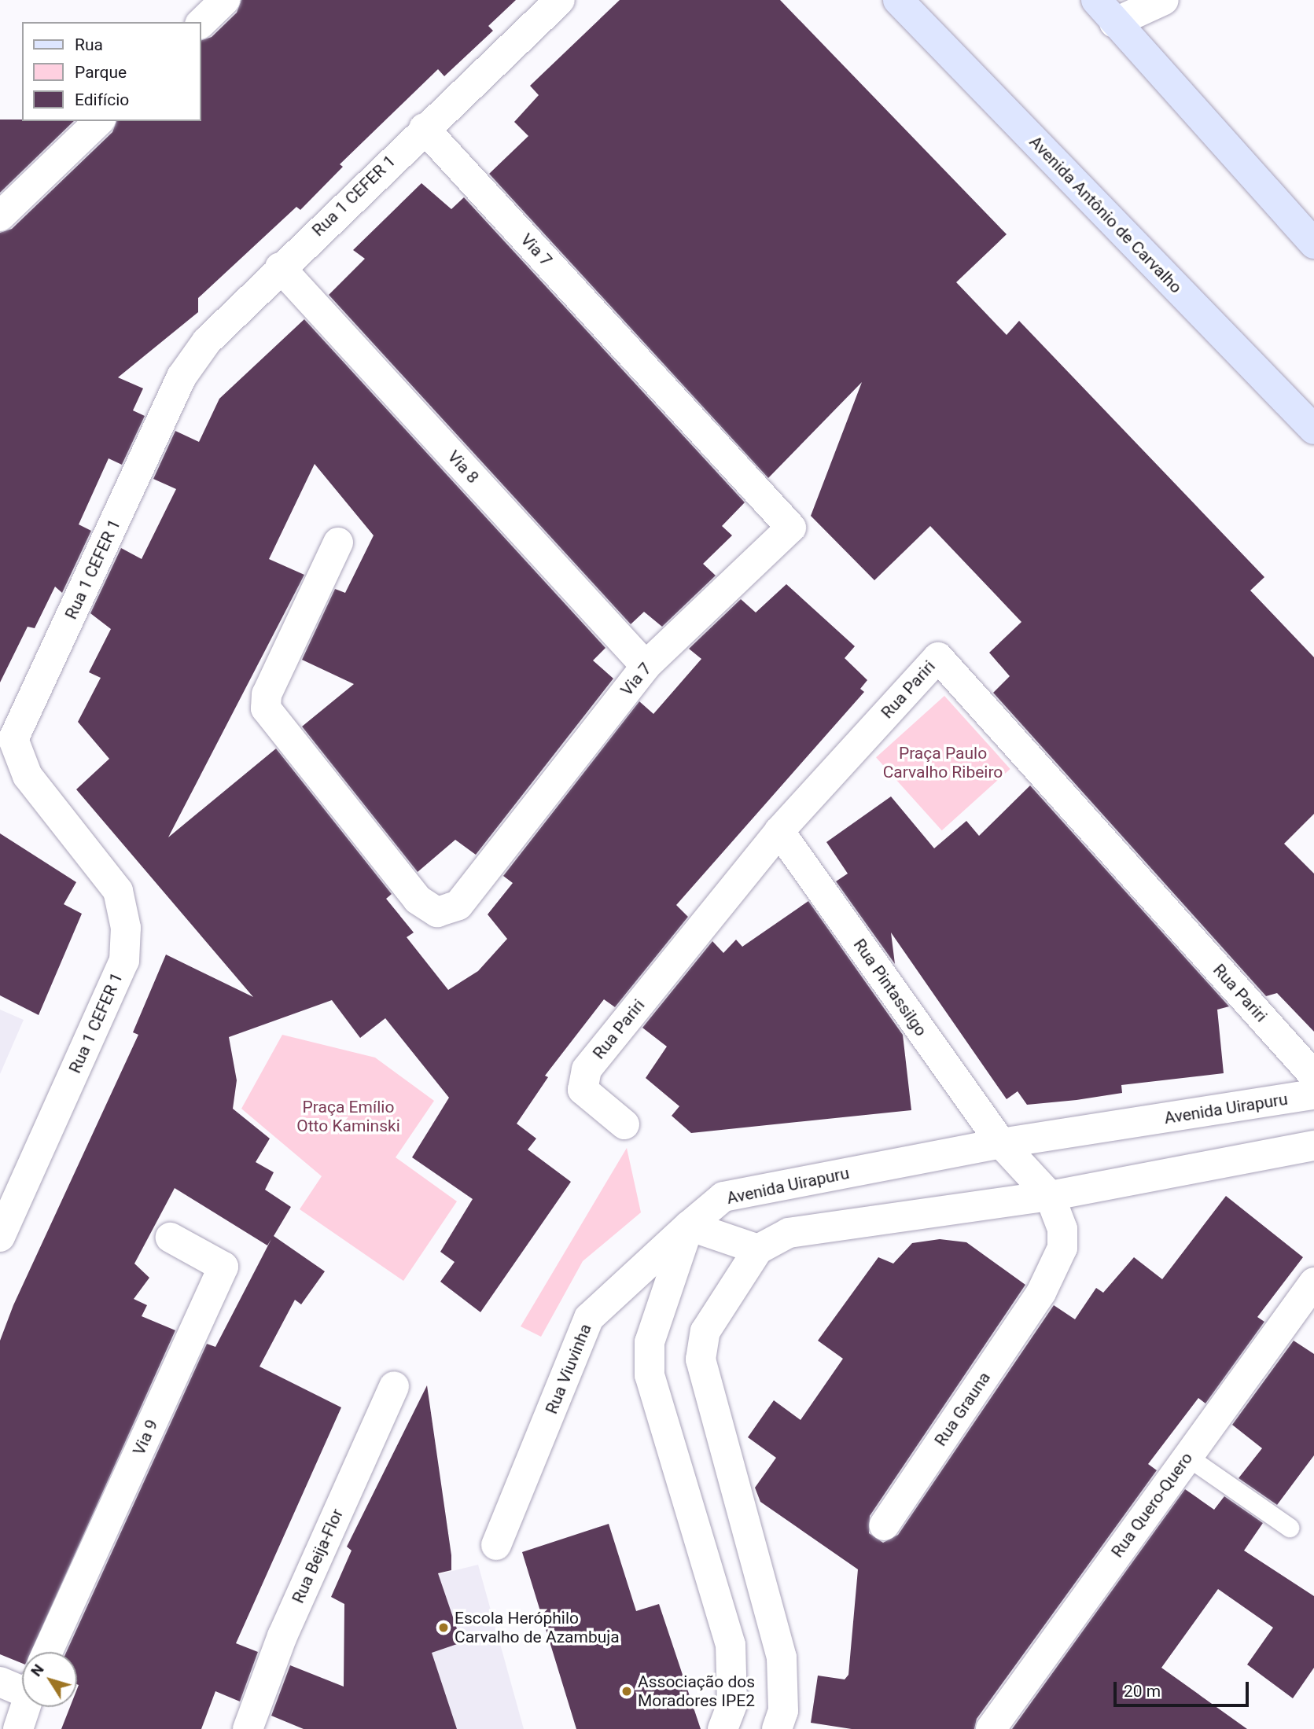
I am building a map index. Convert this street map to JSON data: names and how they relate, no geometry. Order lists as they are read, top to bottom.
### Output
{
  "streets": {
    "main road": ["Avenida Antônio de Carvalho"],
    "street": [
      "Rua 1 CEFER 1",
      "Via 7",
      "Via 8",
      "Rua Pariri",
      "Rua Pintassilgo",
      "Avenida Uirapuru",
      "Rua Viuvinha",
      "Rua Grauna",
      "Via 9",
      "Rua Quero-Quero",
      "Rua Beija-Flor"
    ]
  },
  "crossings": [
    ["Rua 1 CEFER 1", "Via 7"],
    ["Rua 1 CEFER 1", "Via 8"],
    ["Via 7", "Via 8"],
    ["Rua Pariri", "Rua Pintassilgo"],
    ["Rua Pintassilgo", "Avenida Uirapuru"],
    ["Rua Pintassilgo", "Rua Grauna"],
    ["Avenida Uirapuru", "Rua Viuvinha"]
  ],
  "parks": ["Praça Paulo Carvalho Ribeiro", "Praça Emílio Otto Kaminski"],
  "places": ["Escola Heróphilo Carvalho de Azambuja", "Associação dos Moradores IPE2"],
  "legend": ["Rua", "Parque", "Edifício"],
  "scale_bar": "20 m",
  "north": "top left"
}
